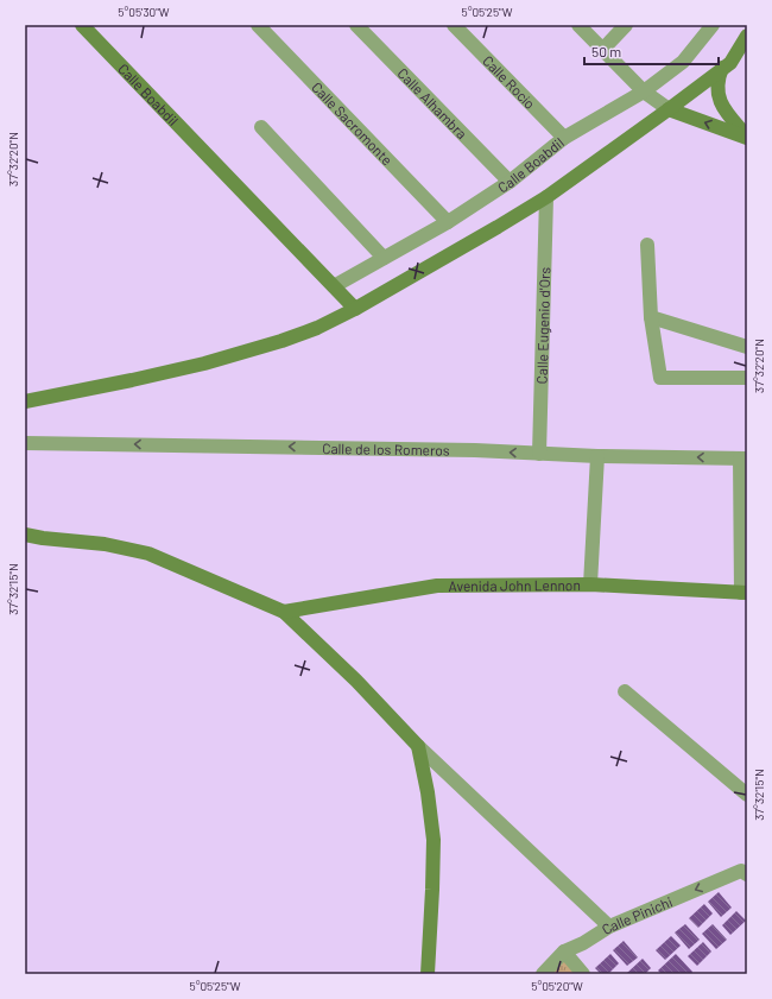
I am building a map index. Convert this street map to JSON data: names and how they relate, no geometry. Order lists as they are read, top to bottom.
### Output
{
  "streets": {
    "street": [
      "Calle Rocío",
      "Calle Boabdil",
      "Calle Alhambra",
      "Calle Sacromonte",
      "Calle Eugenio d'Ors",
      "Calle de los Romeros",
      "Avenida John Lennon",
      "Calle Pinichi"
    ]
  },
  "crossings": [
    ["Calle Rocío", "Calle Boabdil"],
    ["Calle Boabdil", "Calle Alhambra"],
    ["Calle Boabdil", "Calle Sacromonte"],
    ["Calle Eugenio d'Ors", "Calle de los Romeros"]
  ],
  "one_way": ["Calle Pinichi"],
  "scale_bar": "50 m",
  "coordinates": [
    "5°05'30\"W",
    "5°05'25\"W",
    "37°32'20\"N",
    "37°32'15\"N",
    "5°05'20\"W"
  ]
}
